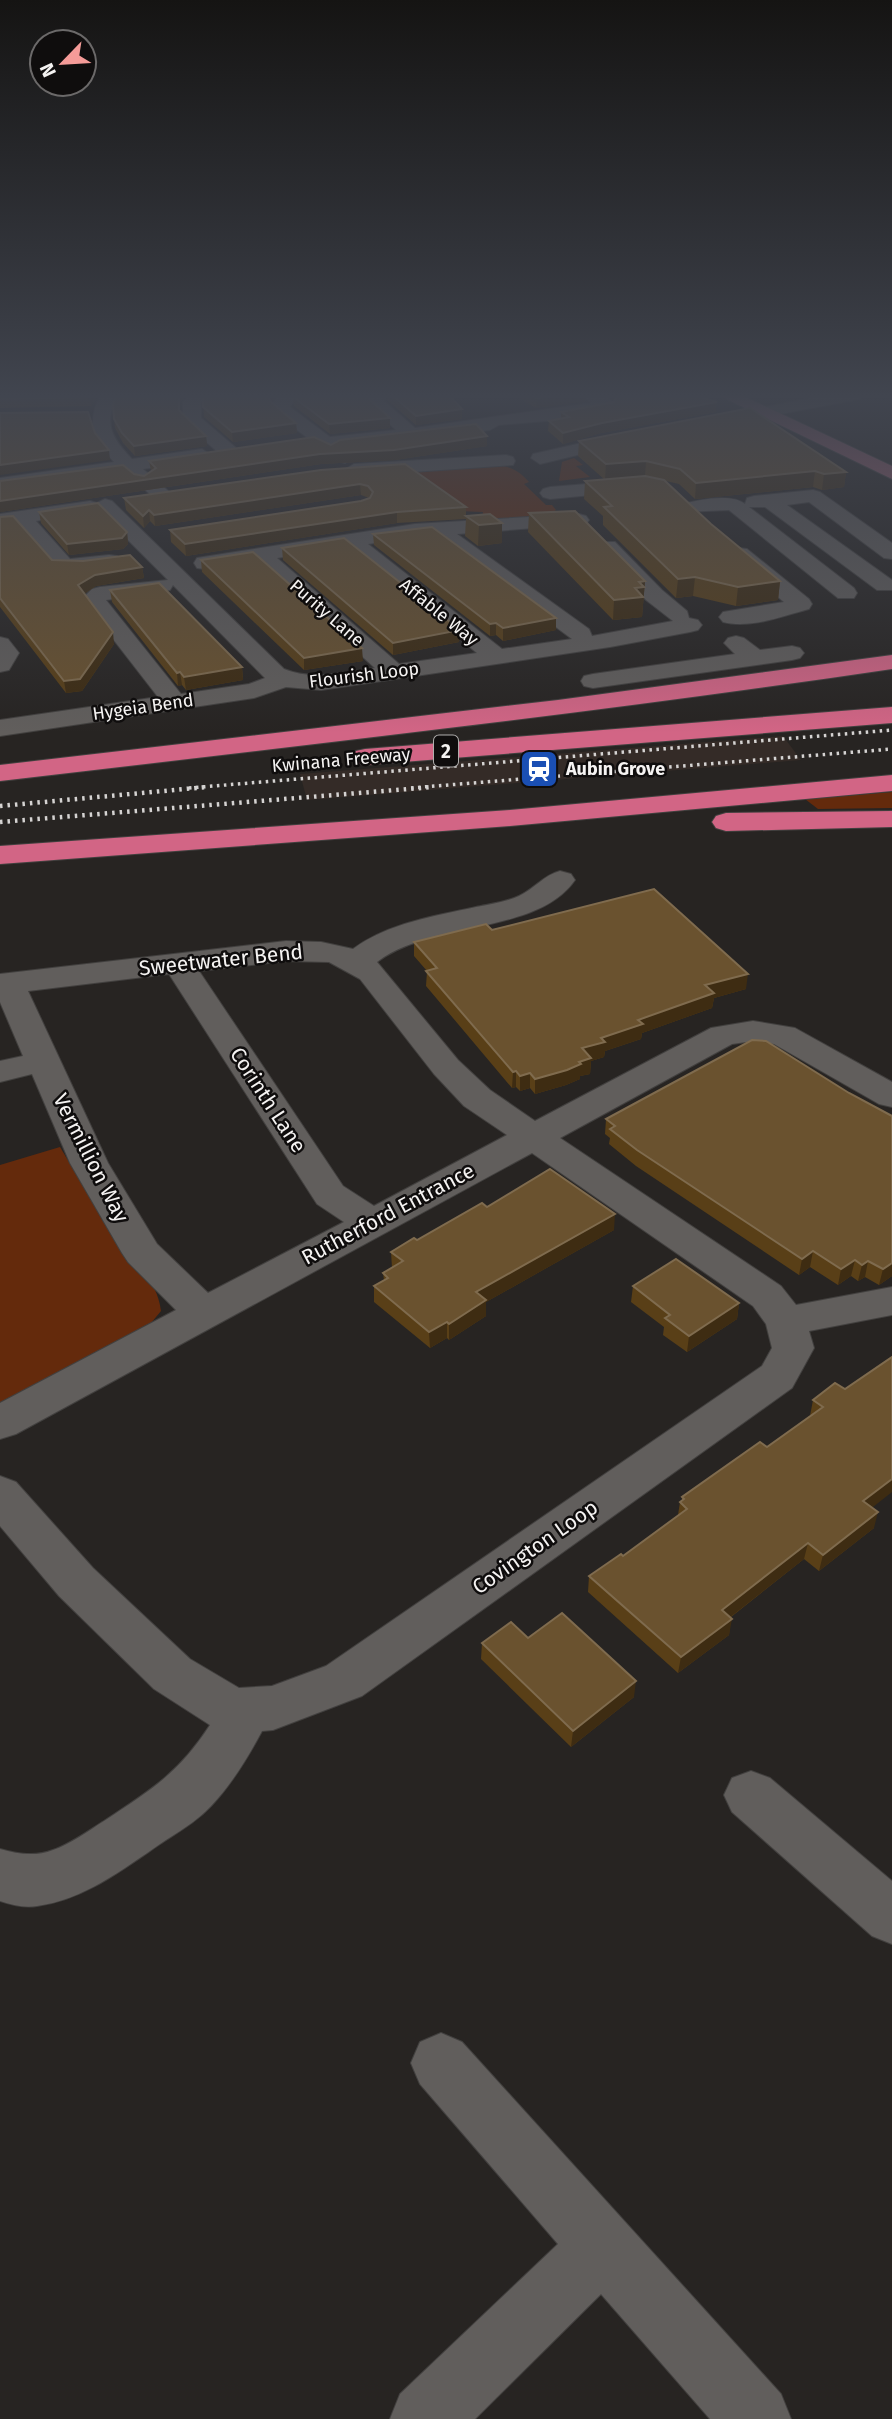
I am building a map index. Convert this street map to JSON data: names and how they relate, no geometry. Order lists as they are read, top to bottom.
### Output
{
  "streets": {
    "highway": ["2", "Kwinana Freeway"],
    "street": [
      "Affable Way",
      "Purity Lane",
      "Flourish Loop",
      "Hygeia Bend",
      "Sweetwater Bend",
      "Corinth Lane",
      "Vermillion Way",
      "Rutherford Entrance",
      "Covington Loop"
    ]
  },
  "crossings": [
    ["Affable Way", "Flourish Loop"],
    ["Purity Lane", "Flourish Loop"],
    ["Flourish Loop", "Hygeia Bend"],
    ["Sweetwater Bend", "Corinth Lane"],
    ["Sweetwater Bend", "Vermillion Way"],
    ["Sweetwater Bend", "Rutherford Entrance"],
    ["Corinth Lane", "Rutherford Entrance"],
    ["Vermillion Way", "Rutherford Entrance"]
  ],
  "places": {
    "station": ["Aubin Grove"]
  },
  "north": "bottom left"
}
